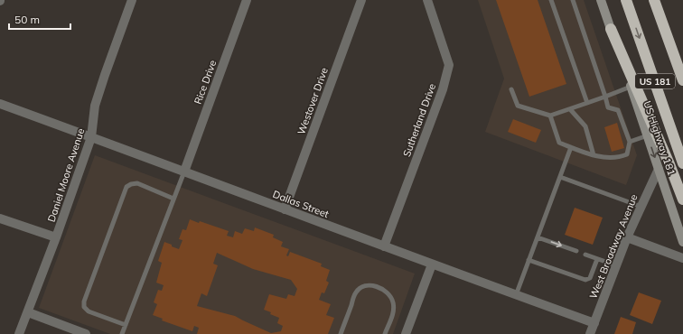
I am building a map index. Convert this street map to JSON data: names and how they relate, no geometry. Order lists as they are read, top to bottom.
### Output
{
  "streets": {
    "highway": ["US 181"],
    "main road": ["US Highway 181"],
    "street": [
      "Rice Drive",
      "Westover Drive",
      "Sutherland Drive",
      "Daniel Moore Avenue",
      "Dallas Street",
      "West Broadway Avenue"
    ]
  },
  "crossings": [
    ["Rice Drive", "Dallas Street"],
    ["Westover Drive", "Dallas Street"],
    ["Sutherland Drive", "Dallas Street"],
    ["US Highway 181", "West Broadway Avenue"],
    ["Daniel Moore Avenue", "Dallas Street"],
    ["Dallas Street", "West Broadway Avenue"]
  ],
  "scale_bar": "50 m"
}
